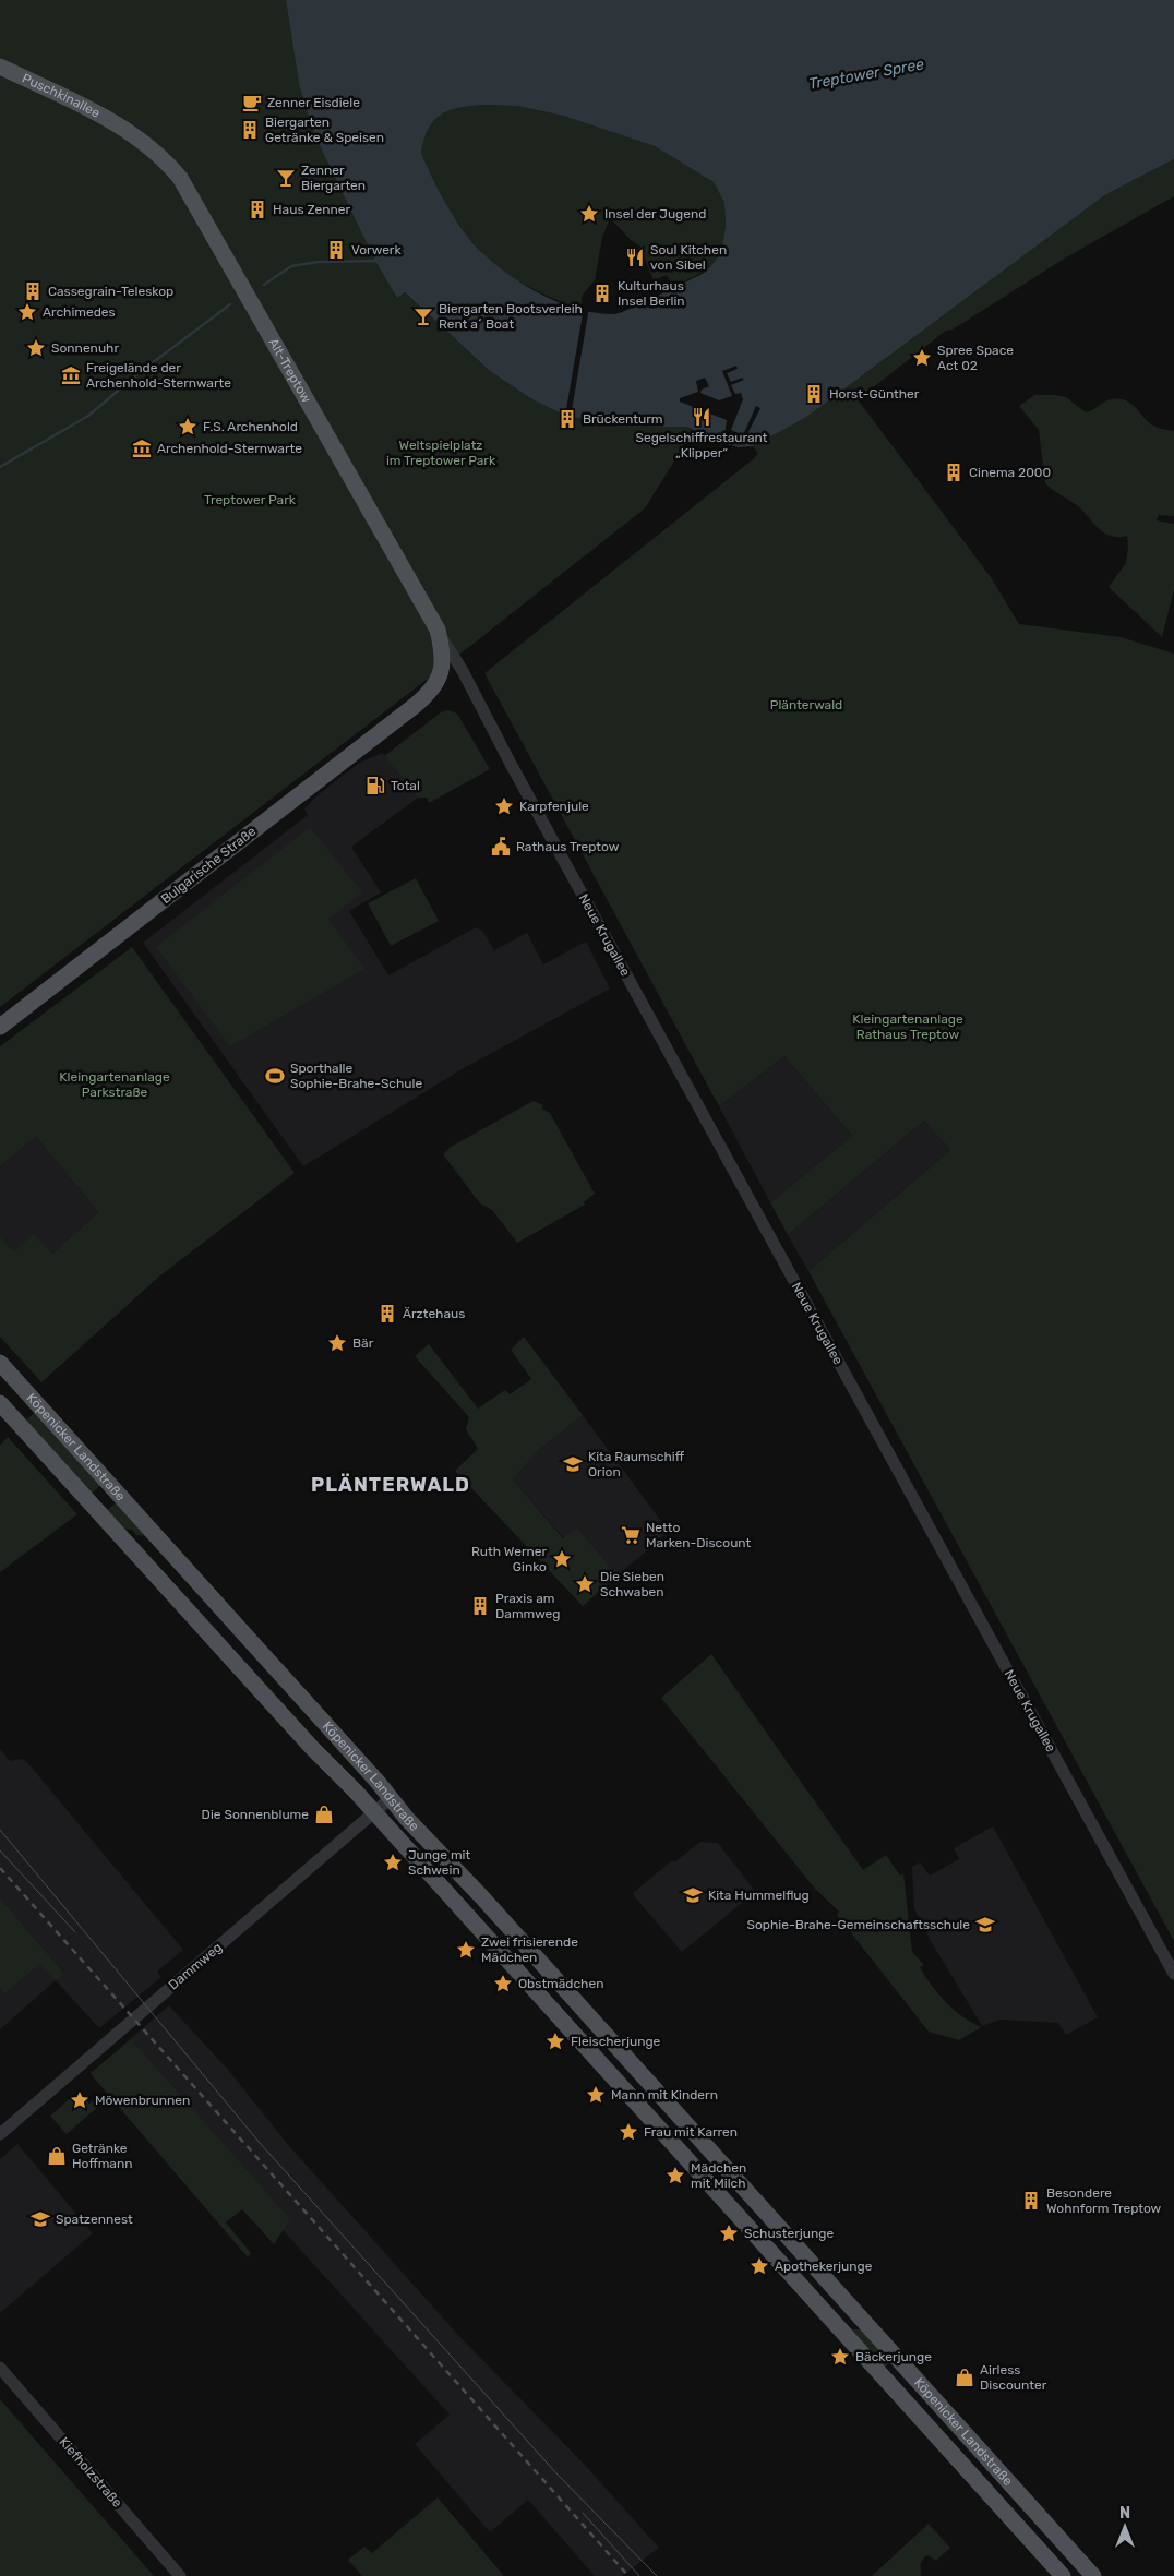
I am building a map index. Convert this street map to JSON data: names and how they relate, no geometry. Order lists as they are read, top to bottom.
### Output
{
  "streets": {
    "main road": [
      "Puschkinallee",
      "Alt-Treptow",
      "Bulgarische Straße",
      "Köpenicker Landstraße"
    ],
    "street": ["Neue Krugallee", "Dammweg", "Kiefholzstraße"]
  },
  "crossings": [
    ["Puschkinallee", "Alt-Treptow"],
    ["Alt-Treptow", "Bulgarische Straße"],
    ["Alt-Treptow", "Neue Krugallee"],
    ["Köpenicker Landstraße", "Dammweg"]
  ],
  "districts": ["PLÄNTERWALD"],
  "water": ["Treptower Spree"],
  "parks": [
    "Weltspielplatz im Treptower Park",
    "Treptower Park",
    "Plänterwald",
    "Kleingartenanlage Rathaus Treptow",
    "Kleingartenanlage Parkstraße"
  ],
  "places": {
    "cafe": ["Zenner Eisdiele"],
    "building": [
      "Biergarten Getränke & Speisen",
      "Haus Zenner",
      "Vorwerk",
      "Cassegrain-Teleskop",
      "Kulturhaus Insel Berlin",
      "Horst-Günther",
      "Brückenturm",
      "Cinema 2000",
      "Ärztehaus",
      "Praxis am Dammweg",
      "Besondere Wohnform Treptow"
    ],
    "bar": ["Zenner Biergarten", "Biergarten Bootsverleih Rent a´ Boat"],
    "place": [
      "Insel der Jugend",
      "Archimedes",
      "Sonnenuhr",
      "Spree Space Act 02",
      "F.S. Archenhold",
      "Karpfenjule",
      "Bär",
      "Ruth Werner Ginko",
      "Die Sieben Schwaben",
      "Junge mit Schwein",
      "Zwei frisierende Mädchen",
      "Obstmädchen",
      "Fleischerjunge",
      "Mann mit Kindern",
      "Möwenbrunnen",
      "Frau mit Karren",
      "Mädchen mit Milch",
      "Schusterjunge",
      "Apothekerjunge",
      "Bäckerjunge"
    ],
    "restaurant": ["Soul Kitchen von Sibel", "Segelschiffrestaurant „Klipper“"],
    "museum": ["Freigelände der Archenhold-Sternwarte", "Archenhold-Sternwarte"],
    "fuel station": ["Total"],
    "public building": ["Rathaus Treptow"],
    "sports": ["Sporthalle Sophie-Brahe-Schule"],
    "school or university": [
      "Kita Raumschiff Orion",
      "Kita Hummelflug",
      "Sophie-Brahe-Gemeinschaftsschule",
      "Spatzennest"
    ],
    "supermarket": ["Netto Marken-Discount"],
    "shop": ["Die Sonnenblume", "Getränke Hoffmann", "Airless Discounter"]
  },
  "north": "top"
}
